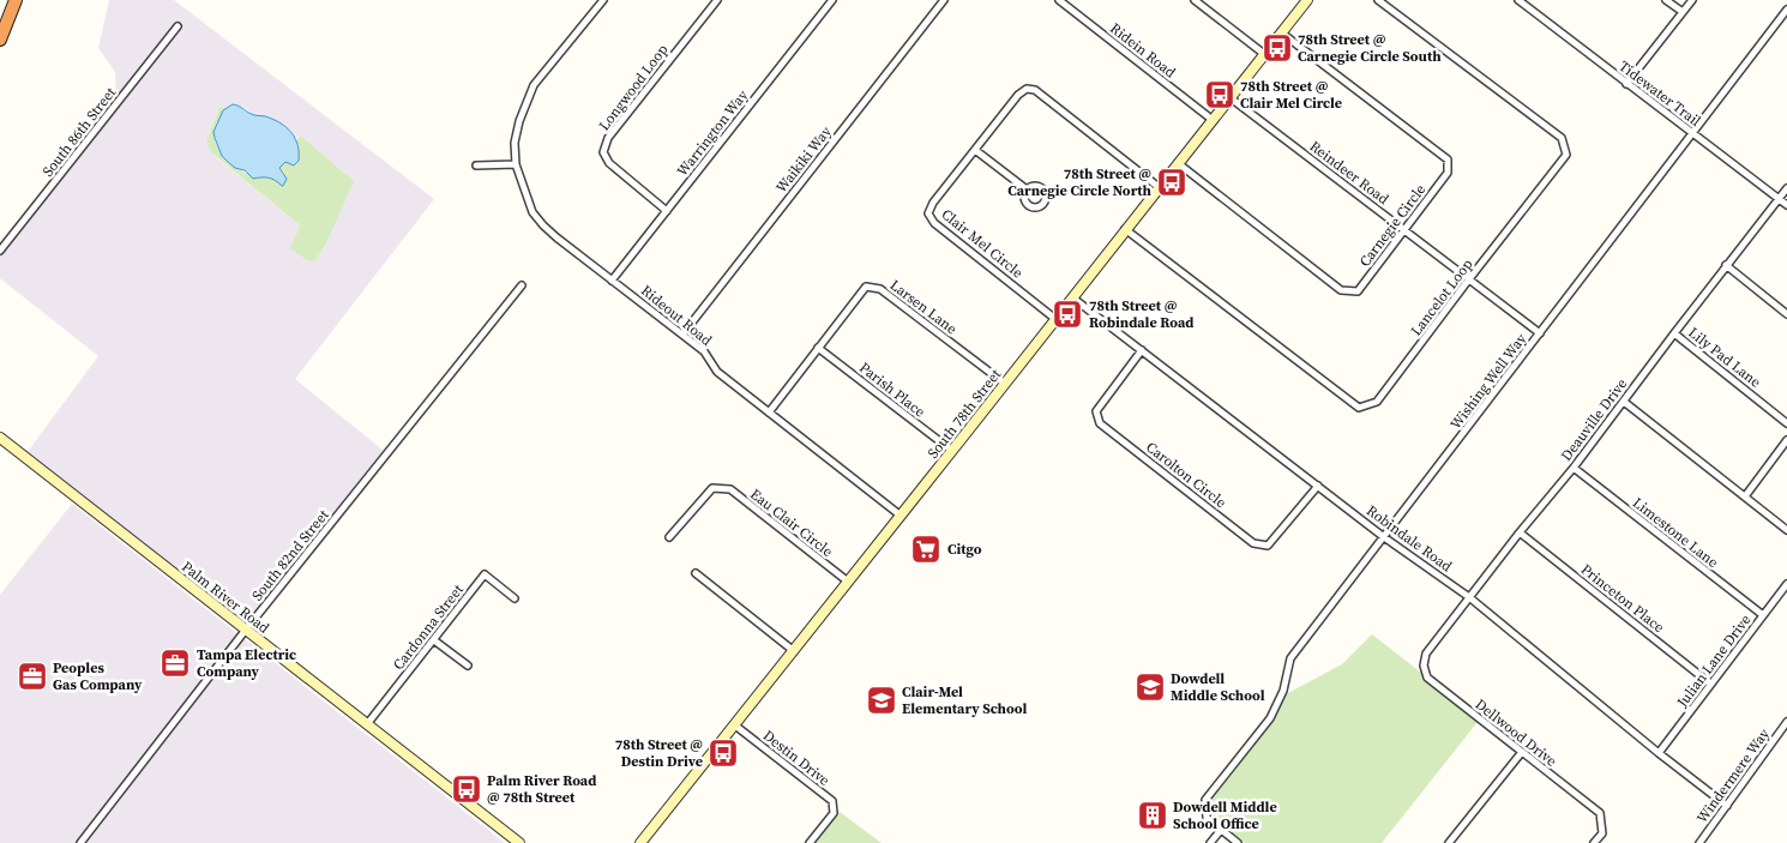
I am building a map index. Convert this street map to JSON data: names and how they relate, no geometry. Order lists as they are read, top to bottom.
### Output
{
  "streets": {
    "street": [
      "Ridein Road",
      "Longwood Loop",
      "Tidewater Trail",
      "South 86th Street",
      "Warrington Way",
      "Waikiki Way",
      "Reindeer Road",
      "Carnegie Circle",
      "Clair Mel Circle",
      "Lancelot Loop",
      "Larsen Lane",
      "Rideout Road",
      "Lily Pad Lane",
      "Wishing Well Way",
      "Parish Place",
      "South 78th Street",
      "Deauville Drive",
      "Carolton Circle",
      "Eau Clair Circle",
      "Limestone Lane",
      "Robindale Road",
      "South 82nd Street",
      "Palm River Road",
      "Princeton Place",
      "Cardonna Street",
      "Julian Lane Drive",
      "Dellwood Drive",
      "Destin Drive",
      "Windermere Way"
    ]
  },
  "crossings": [
    ["Ridein Road", "South 78th Street"],
    ["Longwood Loop", "Warrington Way"],
    ["Tidewater Trail", "Wishing Well Way"],
    ["Tidewater Trail", "Deauville Drive"],
    ["Warrington Way", "Rideout Road"],
    ["Waikiki Way", "Rideout Road"],
    ["Reindeer Road", "Carnegie Circle"],
    ["Reindeer Road", "Lancelot Loop"],
    ["Reindeer Road", "Wishing Well Way"],
    ["Reindeer Road", "South 78th Street"],
    ["Carnegie Circle", "South 78th Street"],
    ["Clair Mel Circle", "South 78th Street"],
    ["Lancelot Loop", "South 78th Street"],
    ["Larsen Lane", "Rideout Road"],
    ["Larsen Lane", "Parish Place"],
    ["Larsen Lane", "South 78th Street"],
    ["Rideout Road", "South 78th Street"],
    ["Lily Pad Lane", "Deauville Drive"],
    ["Wishing Well Way", "Robindale Road"],
    ["Parish Place", "South 78th Street"],
    ["South 78th Street", "Eau Clair Circle"],
    ["South 78th Street", "Robindale Road"],
    ["South 78th Street", "Destin Drive"],
    ["Deauville Drive", "Limestone Lane"],
    ["Deauville Drive", "Robindale Road"],
    ["Deauville Drive", "Princeton Place"],
    ["Deauville Drive", "Dellwood Drive"],
    ["Carolton Circle", "Robindale Road"],
    ["Limestone Lane", "Julian Lane Drive"],
    ["Robindale Road", "Julian Lane Drive"],
    ["Robindale Road", "Windermere Way"],
    ["South 82nd Street", "Palm River Road"],
    ["Palm River Road", "Cardonna Street"],
    ["Princeton Place", "Julian Lane Drive"]
  ],
  "places": {
    "bus stop": [
      "78th Street @ Carnegie Circle South",
      "78th Street @ Clair Mel Circle",
      "78th Street @ Carnegie Circle North",
      "78th Street @ Robindale Road",
      "78th Street @ Destin Drive",
      "Palm River Road @ 78th Street"
    ],
    "supermarket": ["Citgo"],
    "office": ["Tampa Electric Company", "Peoples Gas Company"],
    "school or university": ["Dowdell Middle School", "Clair-Mel Elementary School"],
    "building": ["Dowdell Middle School Office"]
  }
}
